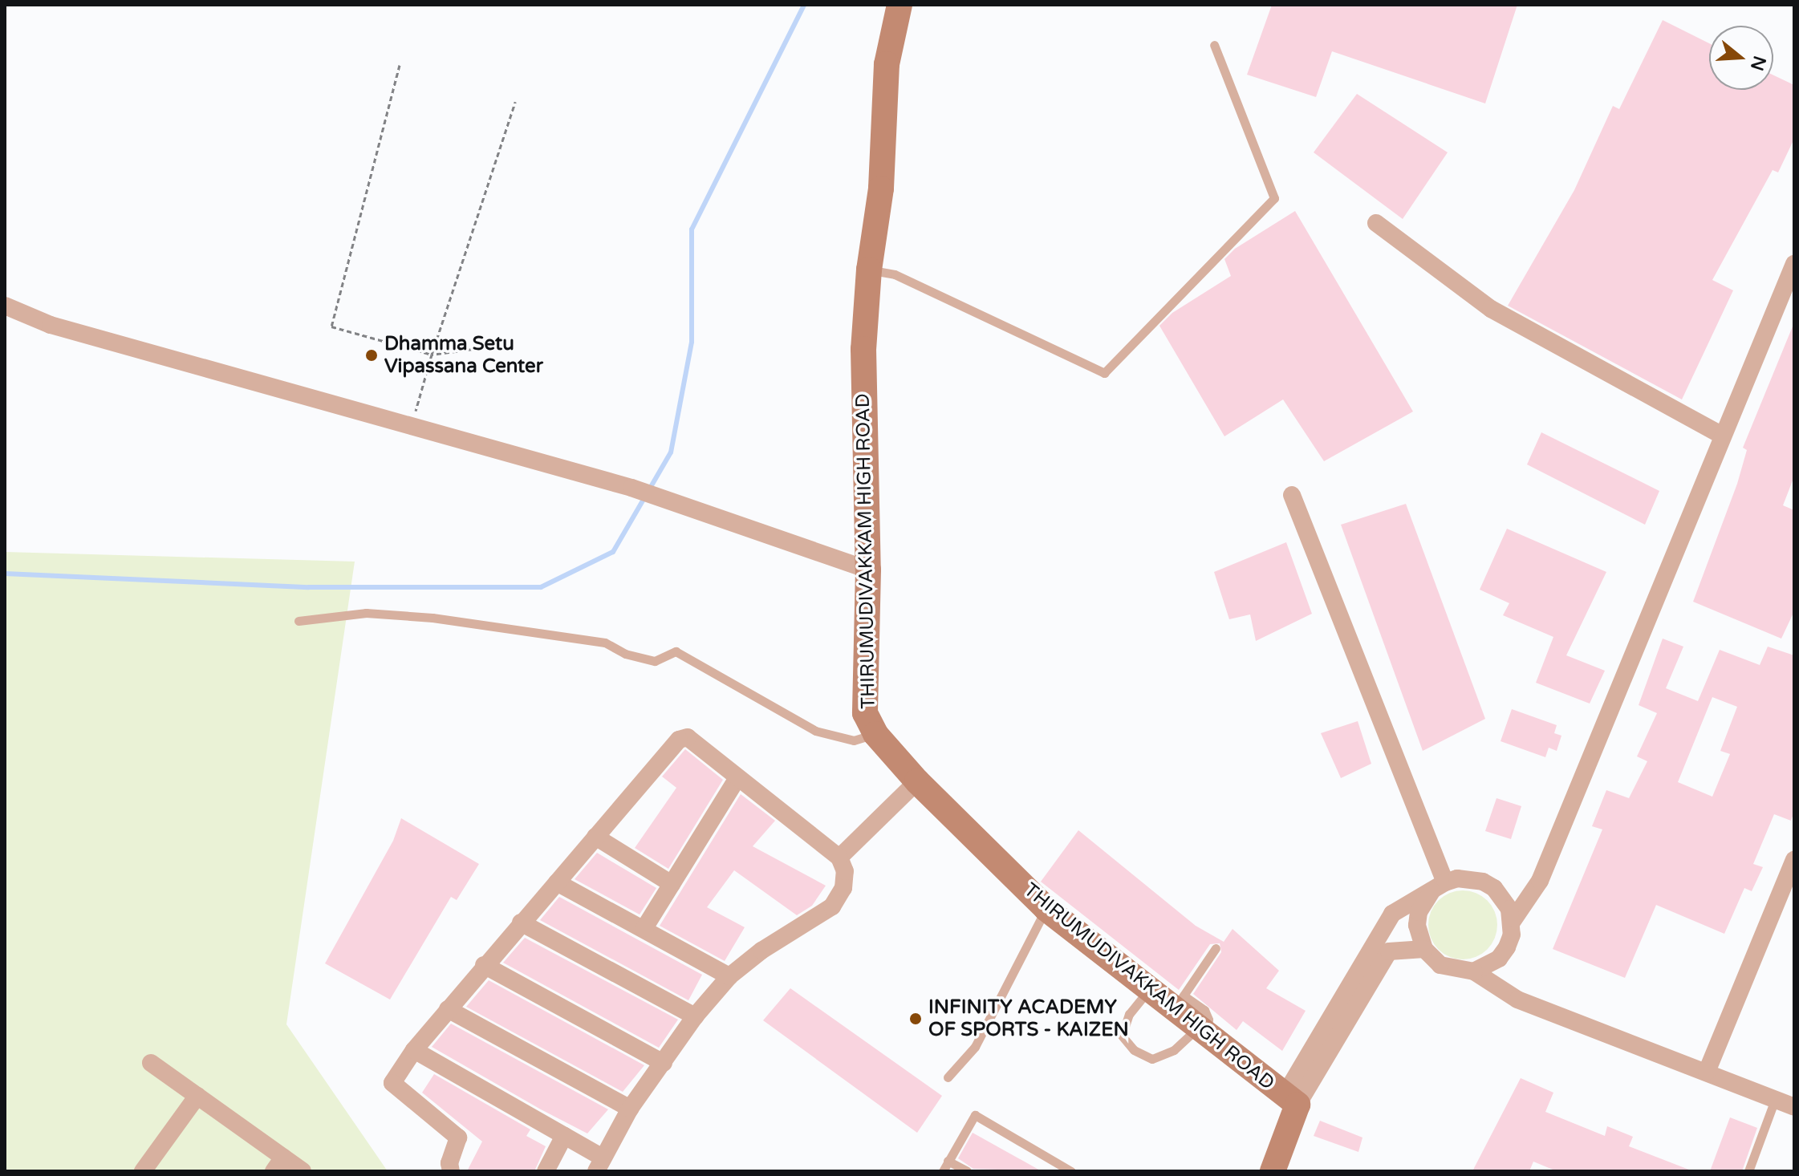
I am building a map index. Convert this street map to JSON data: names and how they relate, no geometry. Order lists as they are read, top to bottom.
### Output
{
  "streets": {
    "main road": ["THIRUMUDIVAKKAM HIGH ROAD"]
  },
  "places": ["Dhamma Setu Vipassana Center", "INFINITY ACADEMY OF SPORTS - KAIZEN"],
  "north": "right"
}
